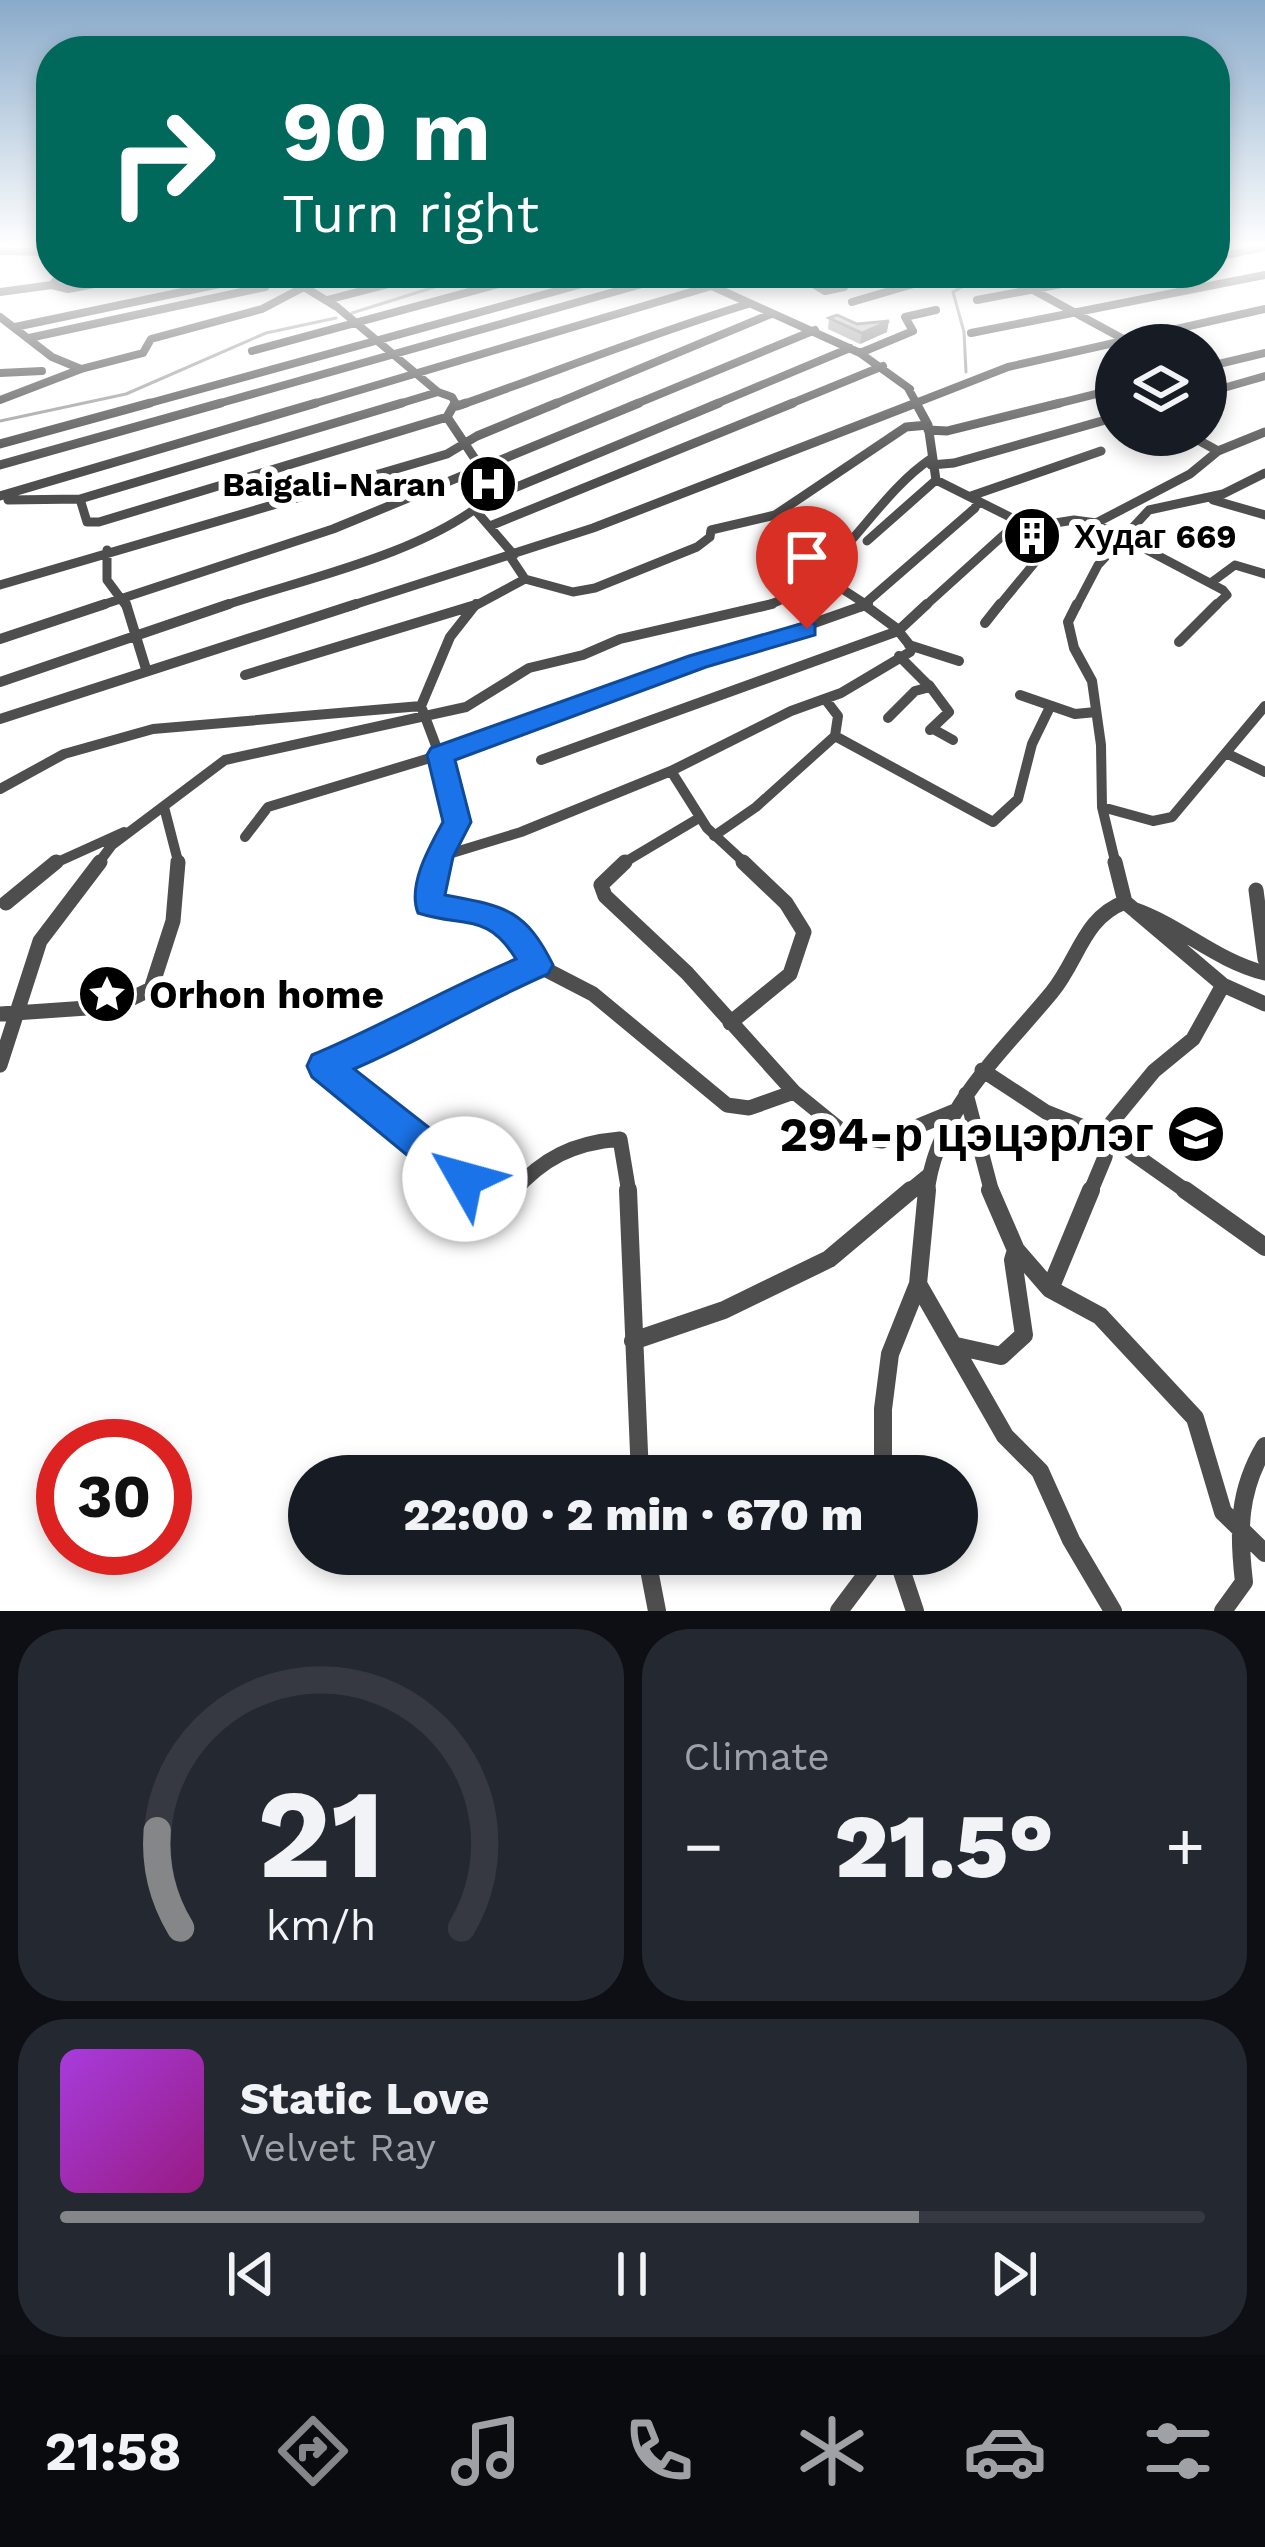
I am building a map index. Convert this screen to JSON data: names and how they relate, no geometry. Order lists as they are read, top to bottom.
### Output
{
  "places": {
    "hospital": ["Baigali-Naran"],
    "building": ["Худаг 669"],
    "place": ["Orhon home"],
    "school or university": ["294-р цэцэрлэг"]
  },
  "page": {
    "turn": ["90 m", "Turn right"],
    "limit": "30",
    "trip": "22:00 · 2 min · 670 m",
    "tile": "Climate",
    "heat": ["−", "21.5°", "+"],
    "song": ["Static Love", "Velvet Ray"],
    "tabs": "21:58",
    "gauge": ["21", "km/h"]
  }
}
